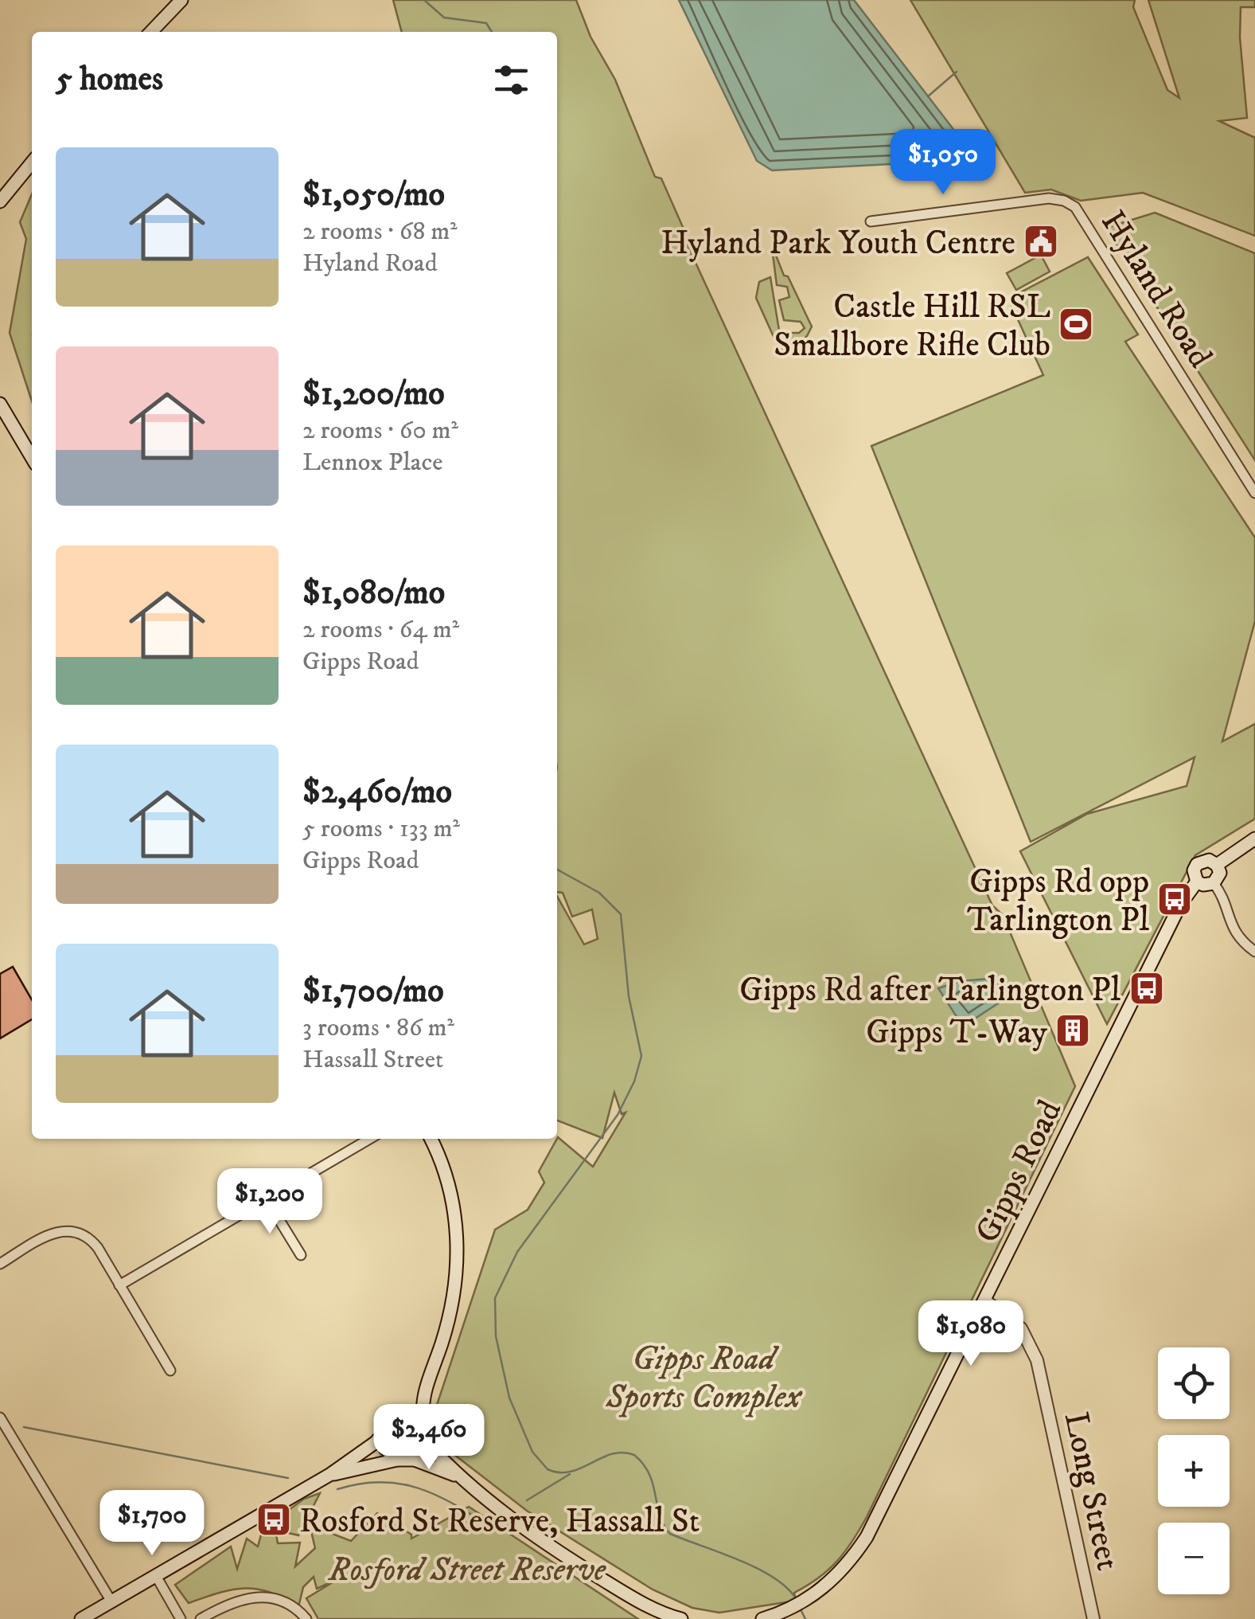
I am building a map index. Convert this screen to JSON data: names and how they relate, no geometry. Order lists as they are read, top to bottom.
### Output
{
  "streets": {
    "main road": ["Gipps Road"],
    "street": ["Hyland Road", "Long Street"]
  },
  "crossings": [
    ["Gipps Road", "Long Street"]
  ],
  "parks": ["Gipps Road Sports Complex", "Rosford Street Reserve"],
  "places": {
    "public building": ["Hyland Park Youth Centre"],
    "sports": ["Castle Hill RSL Smallbore Rifle Club"],
    "bus stop": ["Gipps Rd opp Tarlington Pl", "Gipps Rd after Tarlington Pl", "Rosford St Reserve, Hassall St"],
    "building": ["Gipps T-Way"]
  },
  "page": {
    "heading": "5 homes",
    "list": [
      {
        "name": "$1,050/mo",
        "note": "2 rooms · 68 m² · Hyland Road"
      },
      {
        "name": "$1,200/mo",
        "note": "2 rooms · 60 m² · Lennox Place"
      },
      {
        "name": "$1,080/mo",
        "note": "2 rooms · 64 m² · Gipps Road"
      },
      {
        "name": "$2,460/mo",
        "note": "5 rooms · 133 m² · Gipps Road"
      },
      {
        "name": "$1,700/mo",
        "note": "3 rooms · 86 m² · Hassall Street"
      }
    ],
    "price": [
      "$1,050",
      "$1,200",
      "$1,080",
      "$2,460",
      "$1,700"
    ],
    "map_buttons": ["+", "−"]
  }
}
